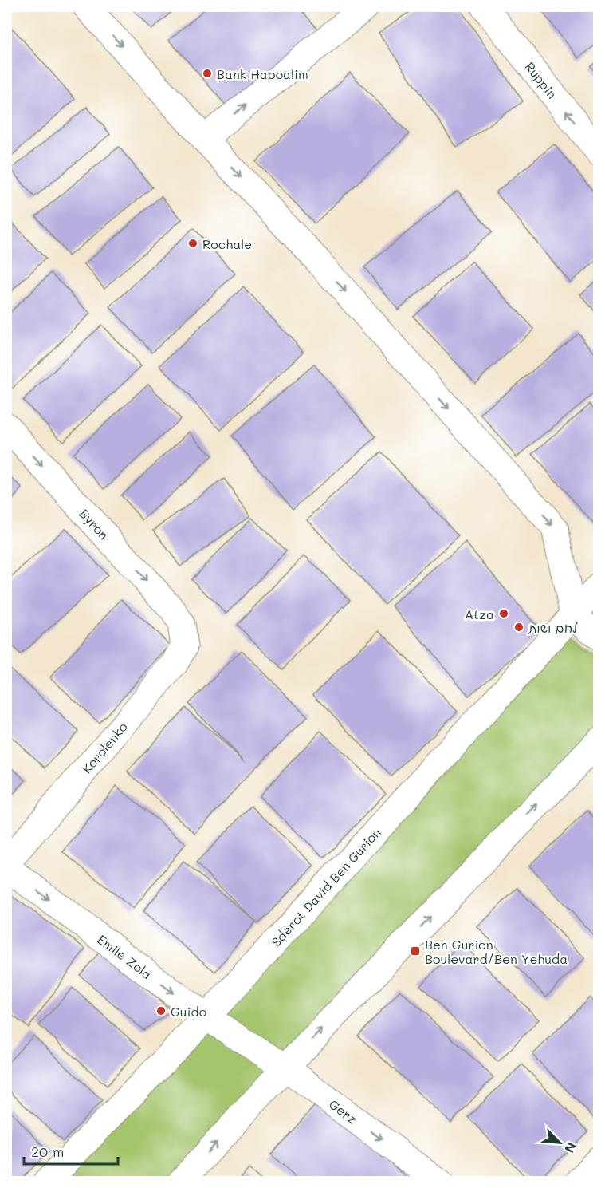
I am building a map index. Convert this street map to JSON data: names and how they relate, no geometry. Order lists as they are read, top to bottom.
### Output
{
  "streets": {
    "street": [
      "Ruppin",
      "Byron",
      "Korolenko",
      "Sderot David Ben Gurion",
      "Emile Zola",
      "Gerz"
    ]
  },
  "crossings": [
    ["Byron", "Korolenko"],
    ["Korolenko", "Emile Zola"],
    ["Sderot David Ben Gurion", "Emile Zola"],
    ["Emile Zola", "Gerz"]
  ],
  "one_way": [
    "Ruppin",
    "Byron",
    "Emile Zola",
    "Gerz"
  ],
  "places": {
    "other": [
      "Bank Hapoalim",
      "Rochale",
      "Atza",
      "לחם ושות",
      "Guido"
    ],
    "transit": ["Ben Gurion Boulevard/Ben Yehuda"]
  },
  "scale_bar": "20 m",
  "north": "bottom right"
}
